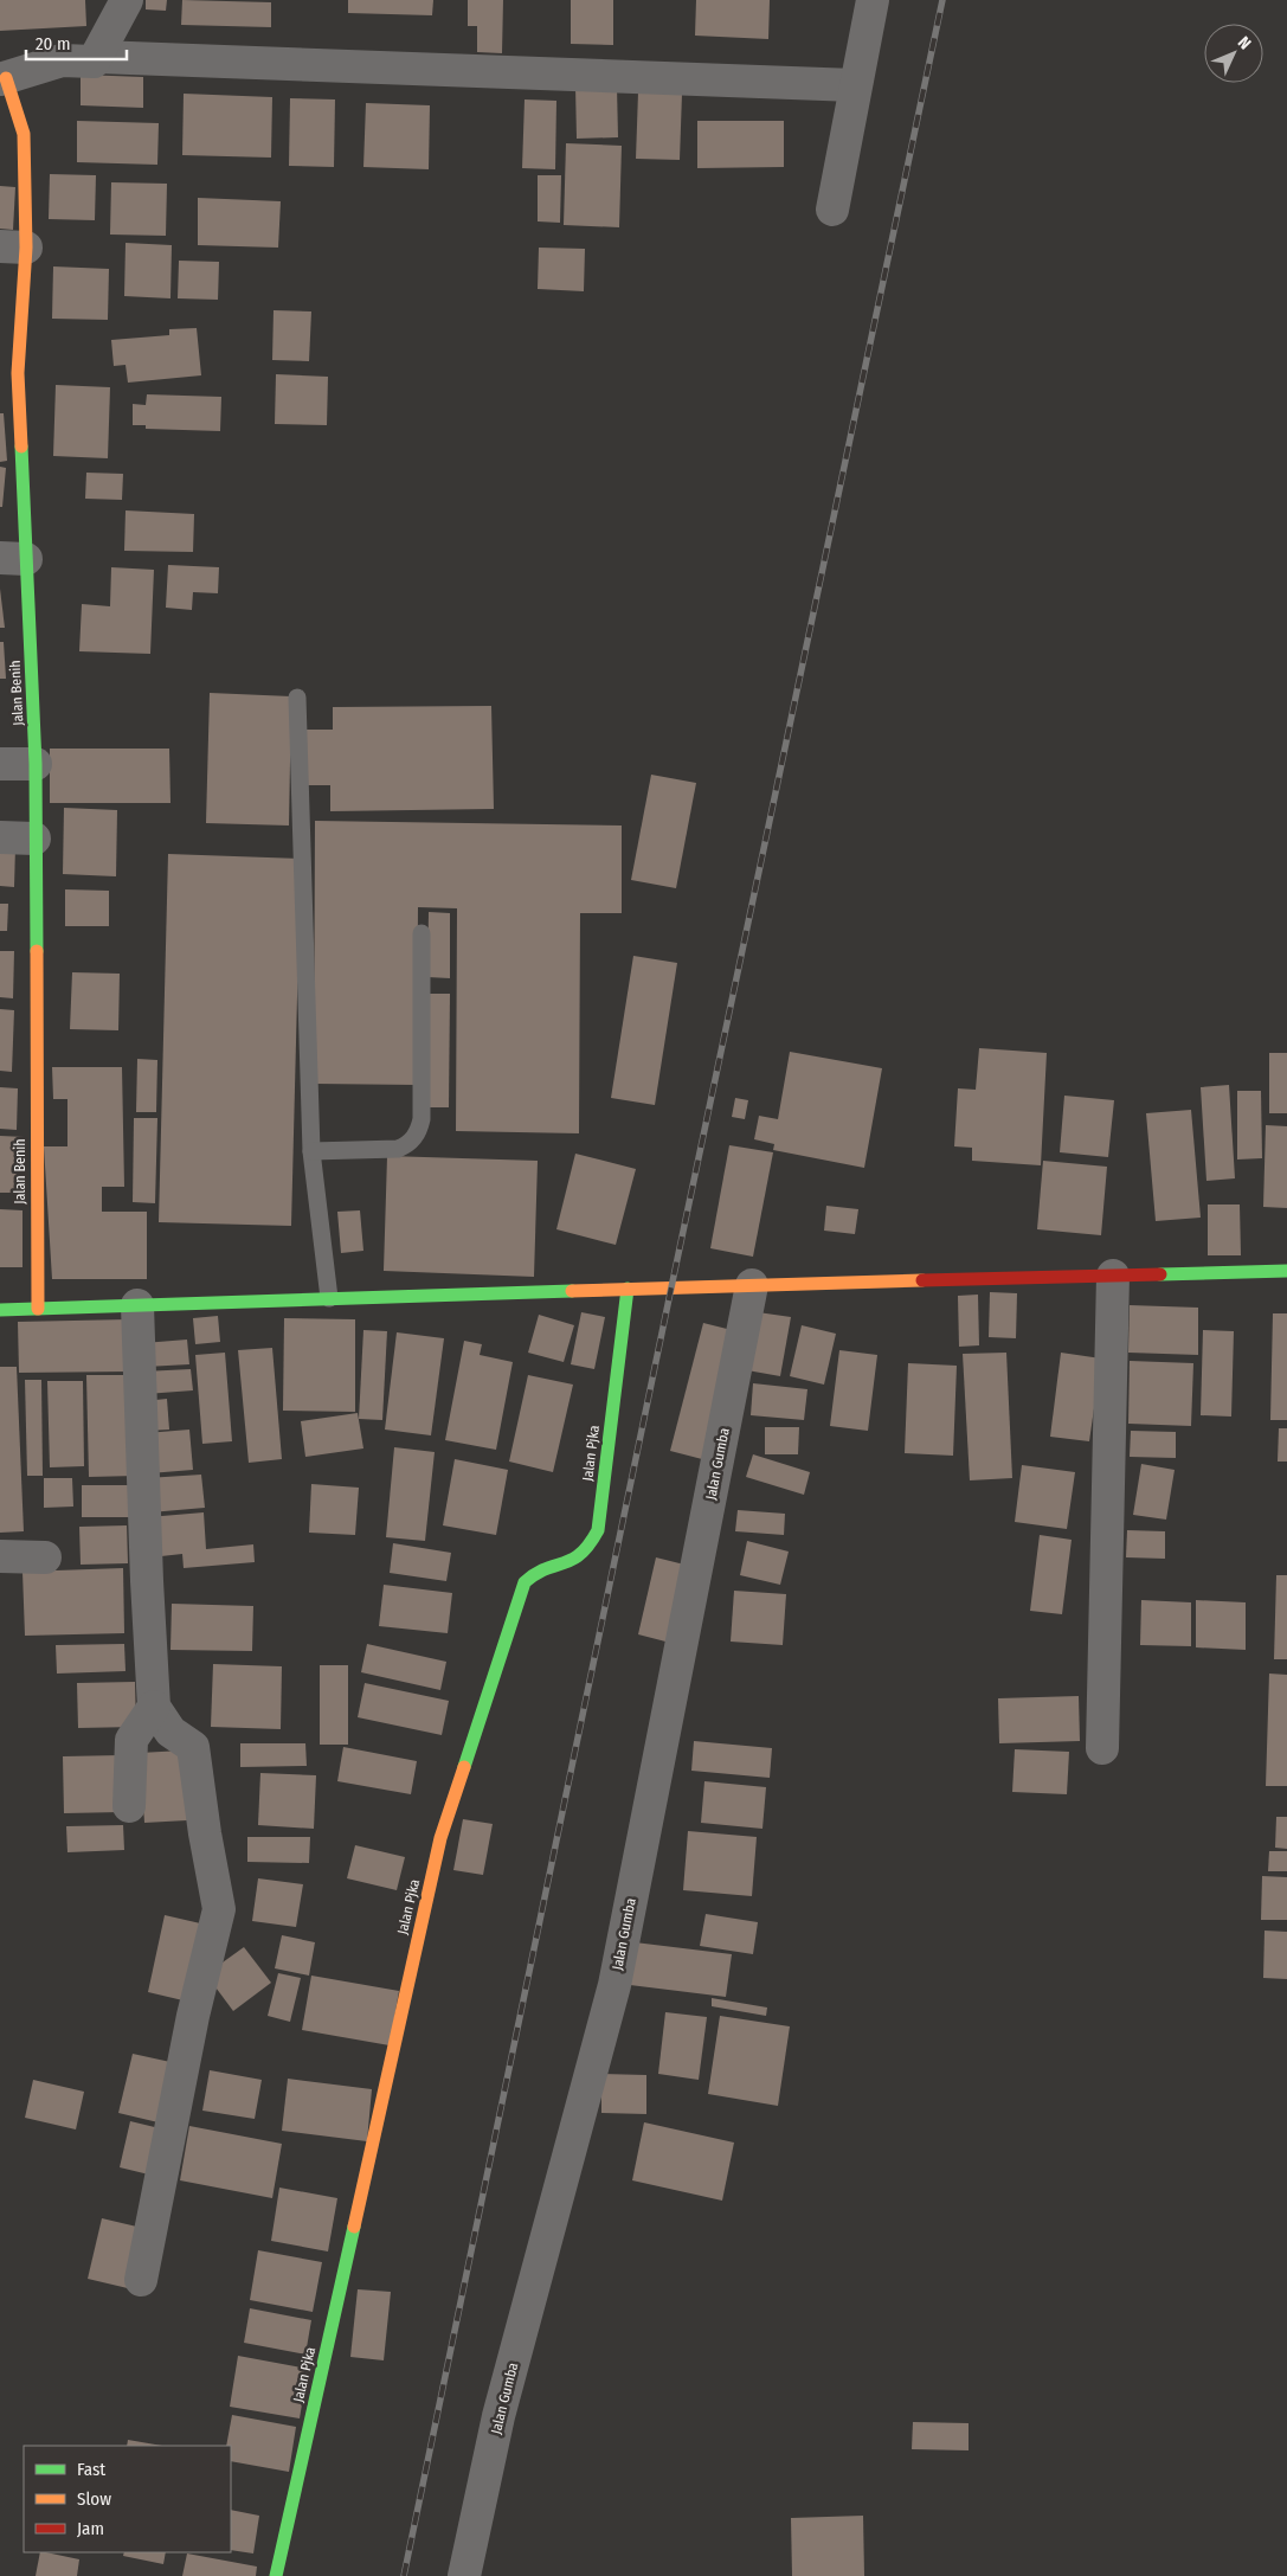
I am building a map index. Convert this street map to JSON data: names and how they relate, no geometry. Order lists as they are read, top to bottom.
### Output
{
  "streets": {
    "street": ["Jalan Benih", "Jalan Pjka", "Jalan Gumba"]
  },
  "legend": ["Fast", "Slow", "Jam"],
  "scale_bar": "20 m",
  "north": "top right"
}
